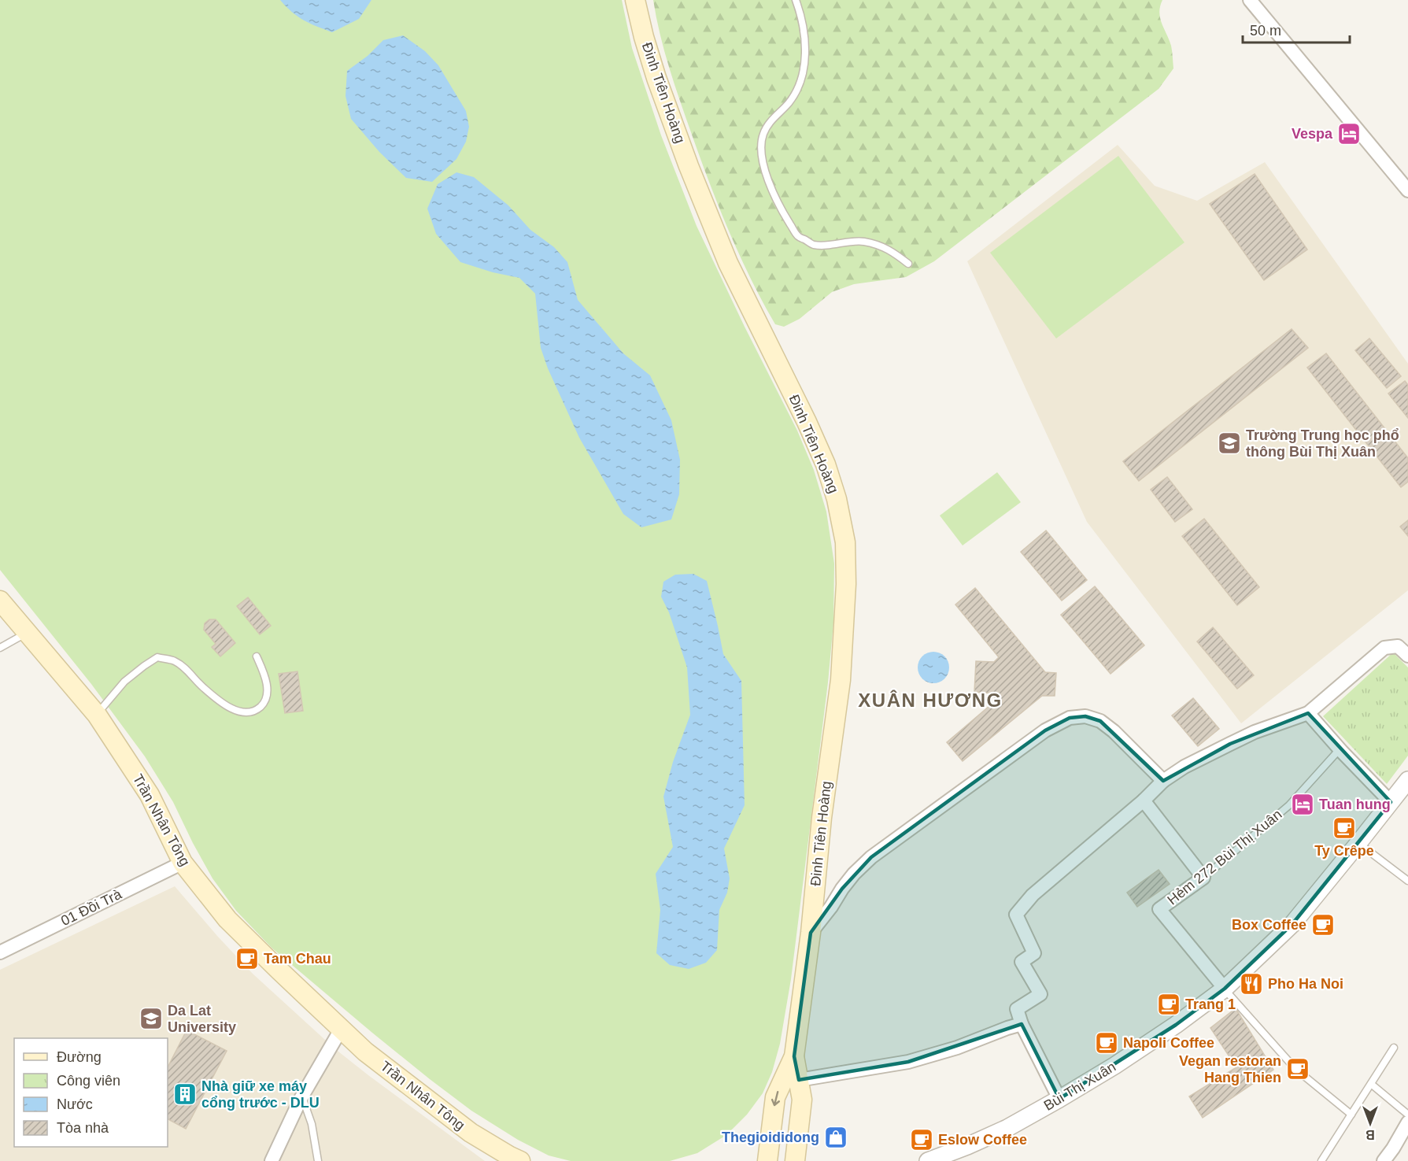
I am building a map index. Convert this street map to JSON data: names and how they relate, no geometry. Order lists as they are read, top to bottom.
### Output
{
  "streets": {
    "main road": ["Đinh Tiên Hoàng", "Trần Nhân Tông"],
    "street": ["Hẻm 272 Bùi Thị Xuân", "01 Đồi Trà", "Bùi Thị Xuân"]
  },
  "crossings": [
    ["Trần Nhân Tông", "01 Đồi Trà"],
    ["Hẻm 272 Bùi Thị Xuân", "Bùi Thị Xuân"]
  ],
  "districts": ["XUÂN HƯƠNG"],
  "places": {
    "hotel": ["Vespa", "Tuan hung"],
    "school or university": ["Trường Trung học phổ thông Bùi Thị Xuân", "Da Lat University"],
    "cafe": [
      "Ty Crêpe",
      "Box Coffee",
      "Tam Chau",
      "Trang 1",
      "Napoli Coffee",
      "Vegan restoran Hang Thien",
      "Eslow Coffee"
    ],
    "restaurant": ["Pho Ha Noi"],
    "building": ["Nhà giữ xe máy cổng trước - DLU"],
    "shop": ["Thegioididong"]
  },
  "legend": [
    "Đường",
    "Công viên",
    "Nước",
    "Tòa nhà"
  ],
  "scale_bar": "50 m",
  "north": "bottom"
}
